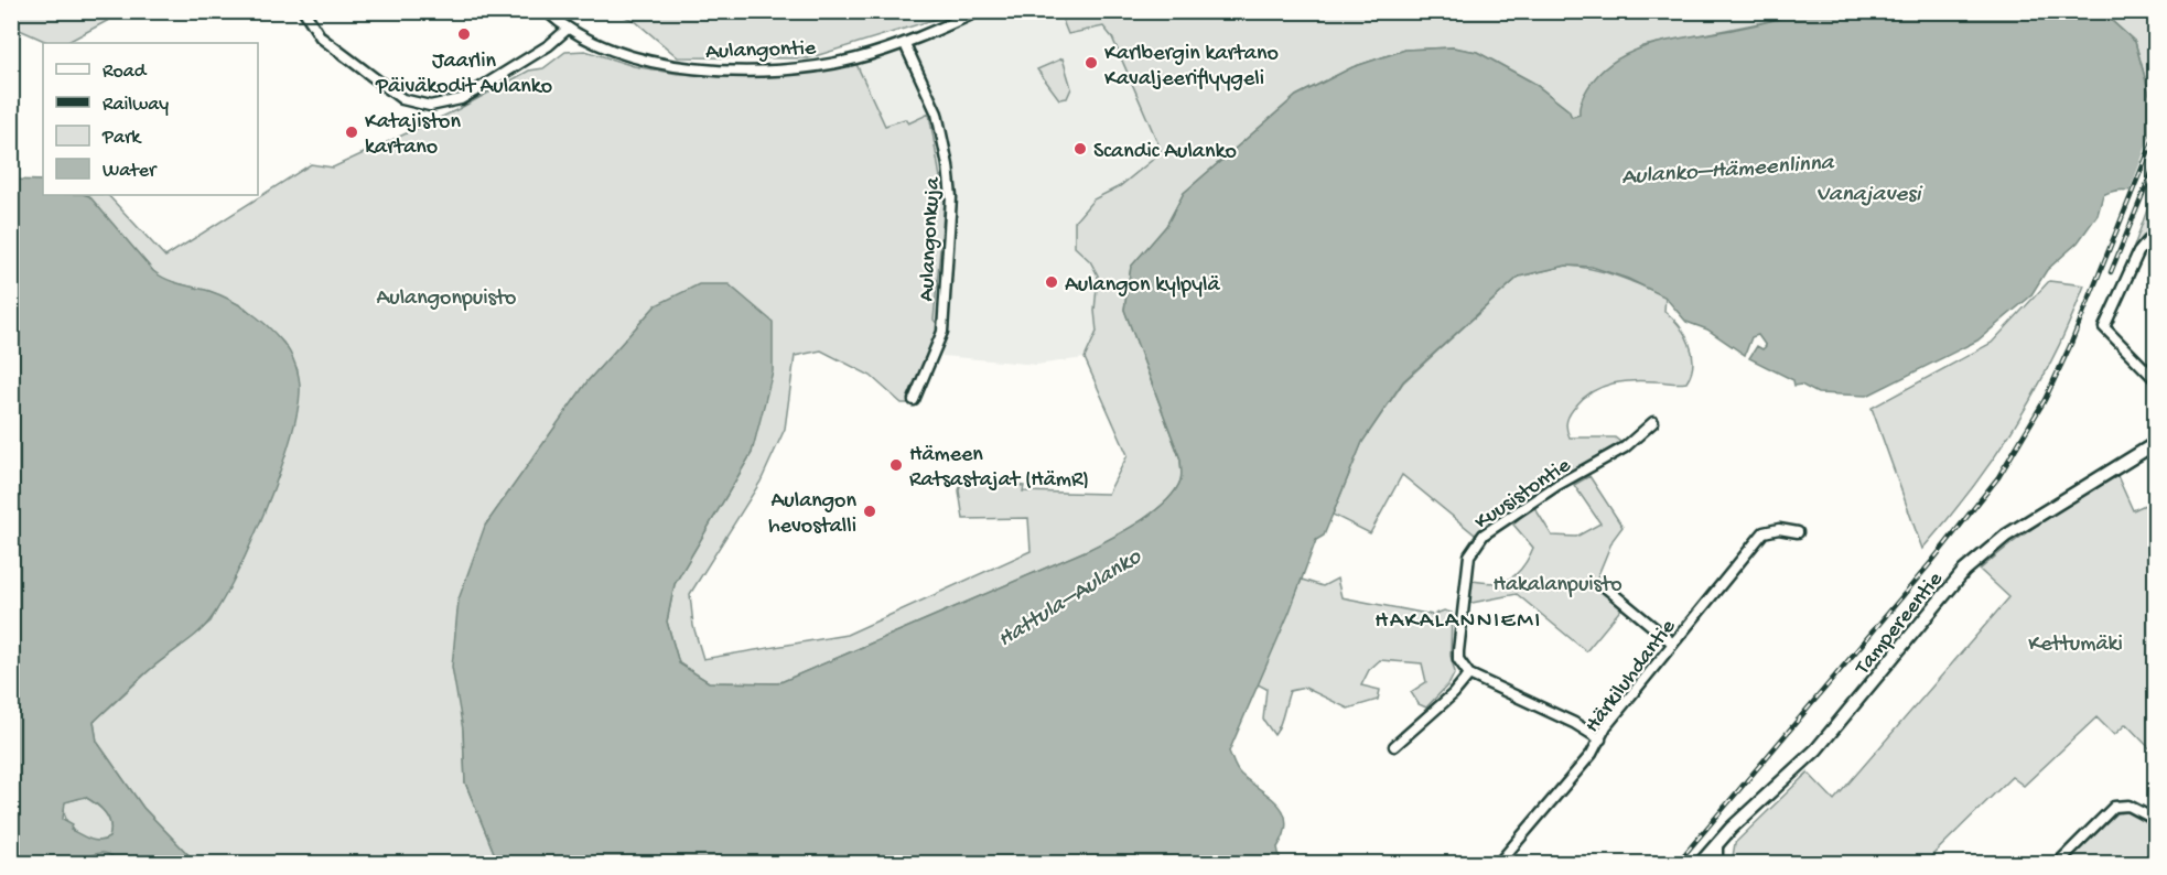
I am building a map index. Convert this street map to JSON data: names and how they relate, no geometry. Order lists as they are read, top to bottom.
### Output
{
  "streets": {
    "main road": ["Tampereentie"],
    "street": [
      "Aulangontie",
      "Aulangonkuja",
      "Kuusistontie",
      "Härkiluhdantie"
    ]
  },
  "crossings": [
    ["Aulangontie", "Aulangonkuja"]
  ],
  "districts": ["HAKALANNIEMI"],
  "water": ["Aulanko–Hämeenlinna", "Vanajavesi", "Hattula–Aulanko"],
  "parks": ["Aulangonpuisto", "Hakalanpuisto", "Kettumäki"],
  "places": [
    "Jaarlin Päiväkodit Aulanko",
    "Karlbergin kartano Kavaljeeriflyygeli",
    "Katajiston kartano",
    "Scandic Aulanko",
    "Aulangon kylpylä",
    "Hämeen Ratsastajat (HämR)",
    "Aulangon hevostalli"
  ],
  "legend": [
    "Road",
    "Railway",
    "Park",
    "Water"
  ]
}
